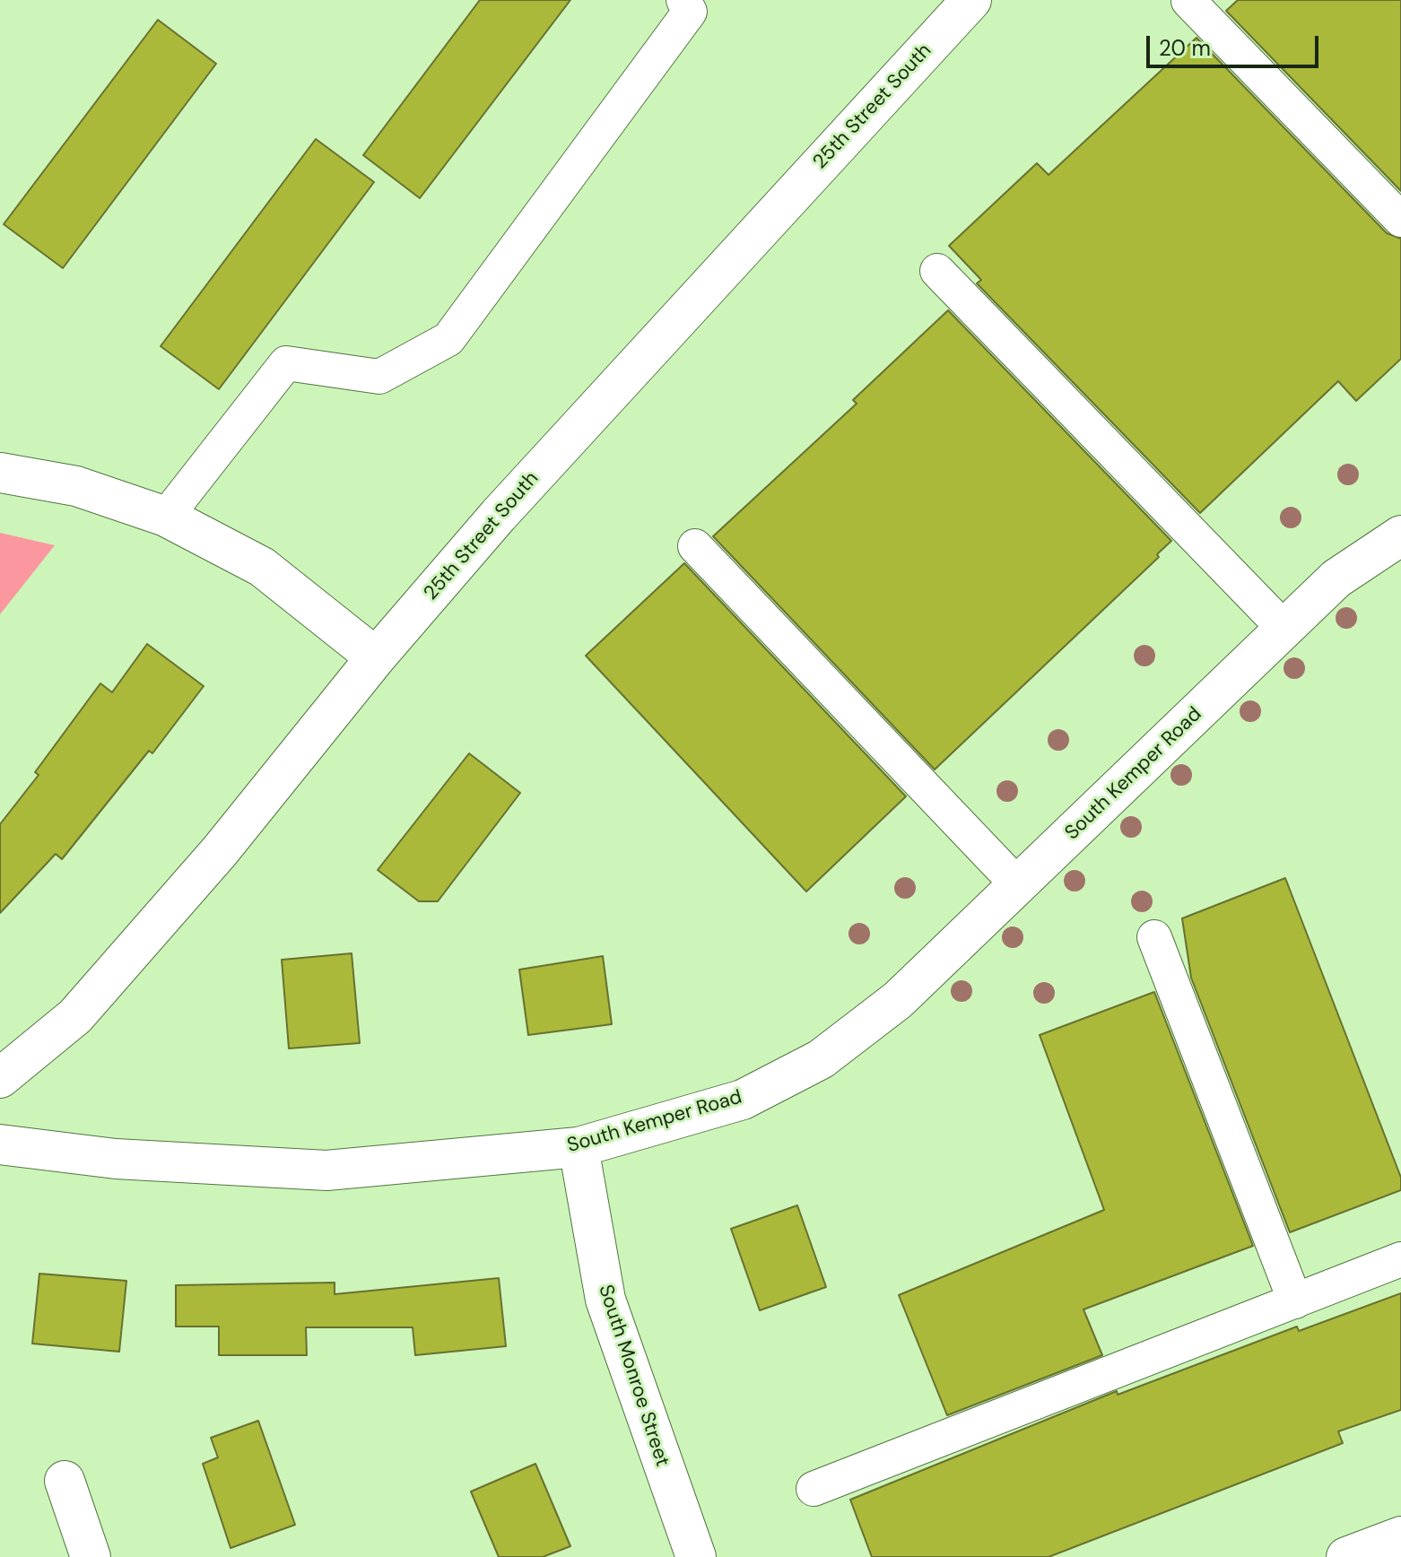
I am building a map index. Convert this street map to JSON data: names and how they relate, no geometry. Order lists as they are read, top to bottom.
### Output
{
  "streets": {
    "street": ["25th Street South", "South Kemper Road", "South Monroe Street"]
  },
  "crossings": [
    ["South Kemper Road", "South Monroe Street"]
  ],
  "scale_bar": "20 m"
}
